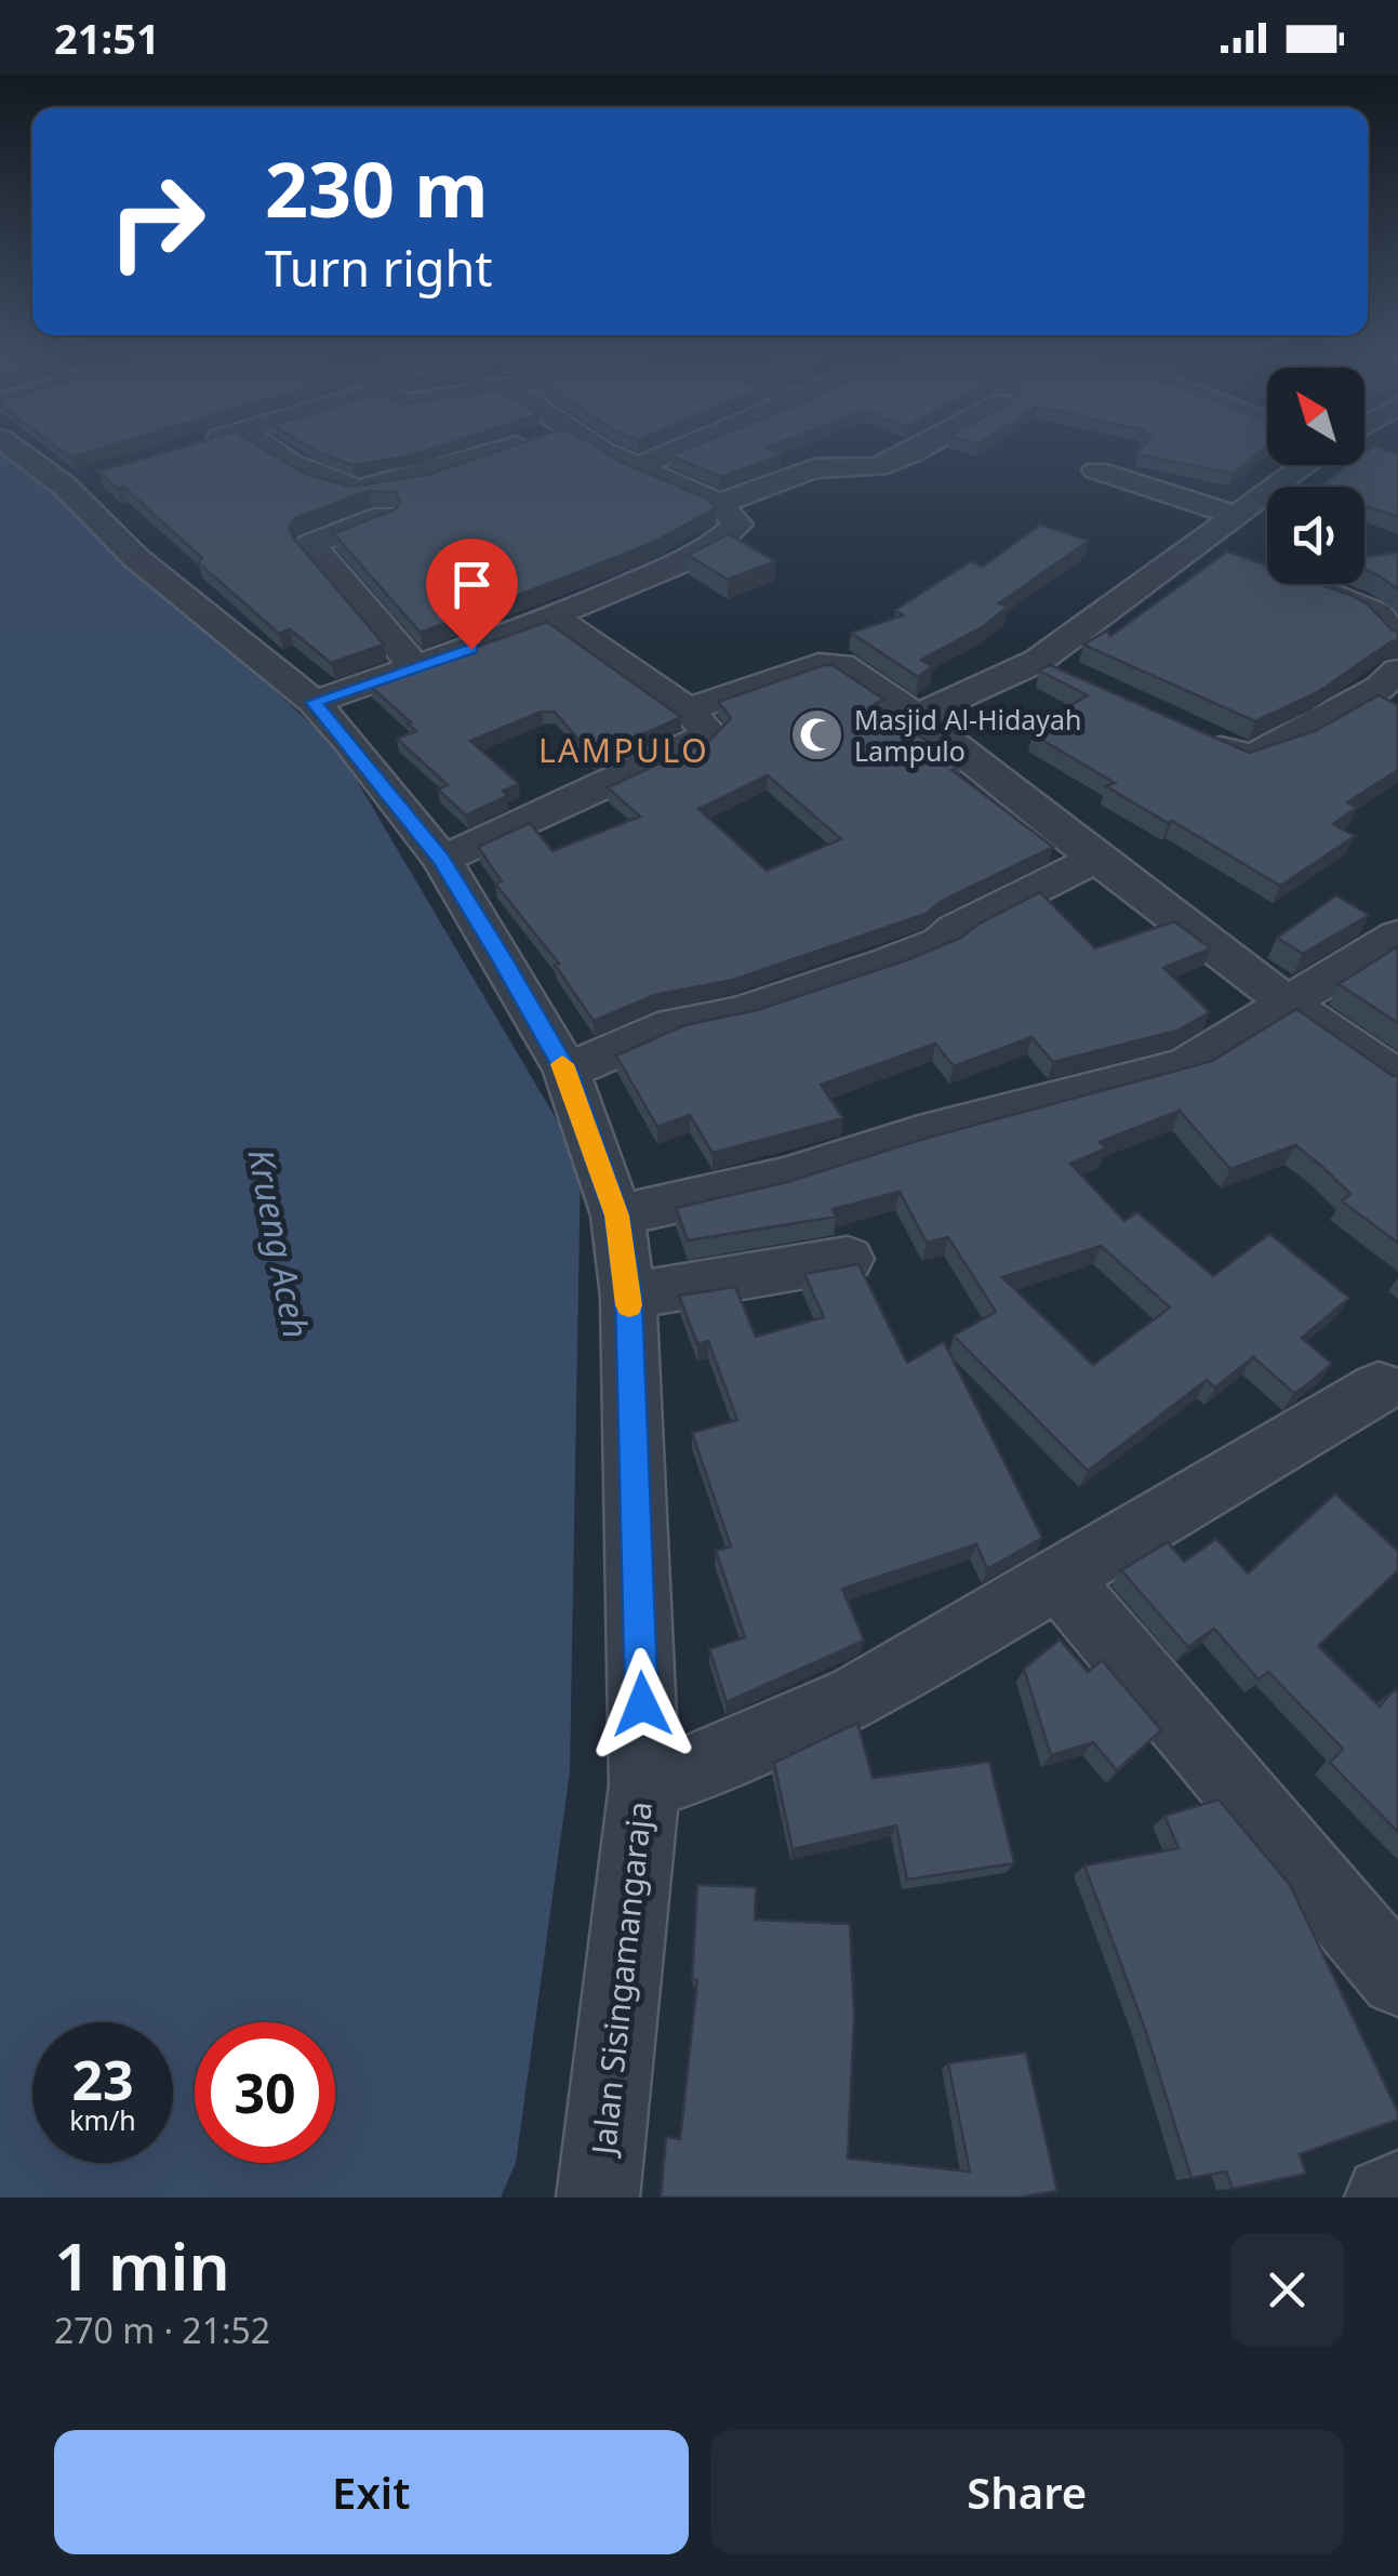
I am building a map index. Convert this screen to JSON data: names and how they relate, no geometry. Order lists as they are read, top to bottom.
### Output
{
  "streets": {
    "street": ["Jalan Sisingamangaraja"]
  },
  "districts": ["LAMPULO"],
  "water": ["Krueng Aceh"],
  "places": {
    "mosque": ["Masjid Al-Hidayah Lampulo"]
  },
  "north": "top left",
  "page": {
    "status": "21:51",
    "turn": ["230 m", "Turn right"],
    "speed": "23 km/h",
    "limit": "30",
    "heading": ["1 min", "270 m · 21:52"],
    "buttons": ["Exit", "Share"]
  }
}
